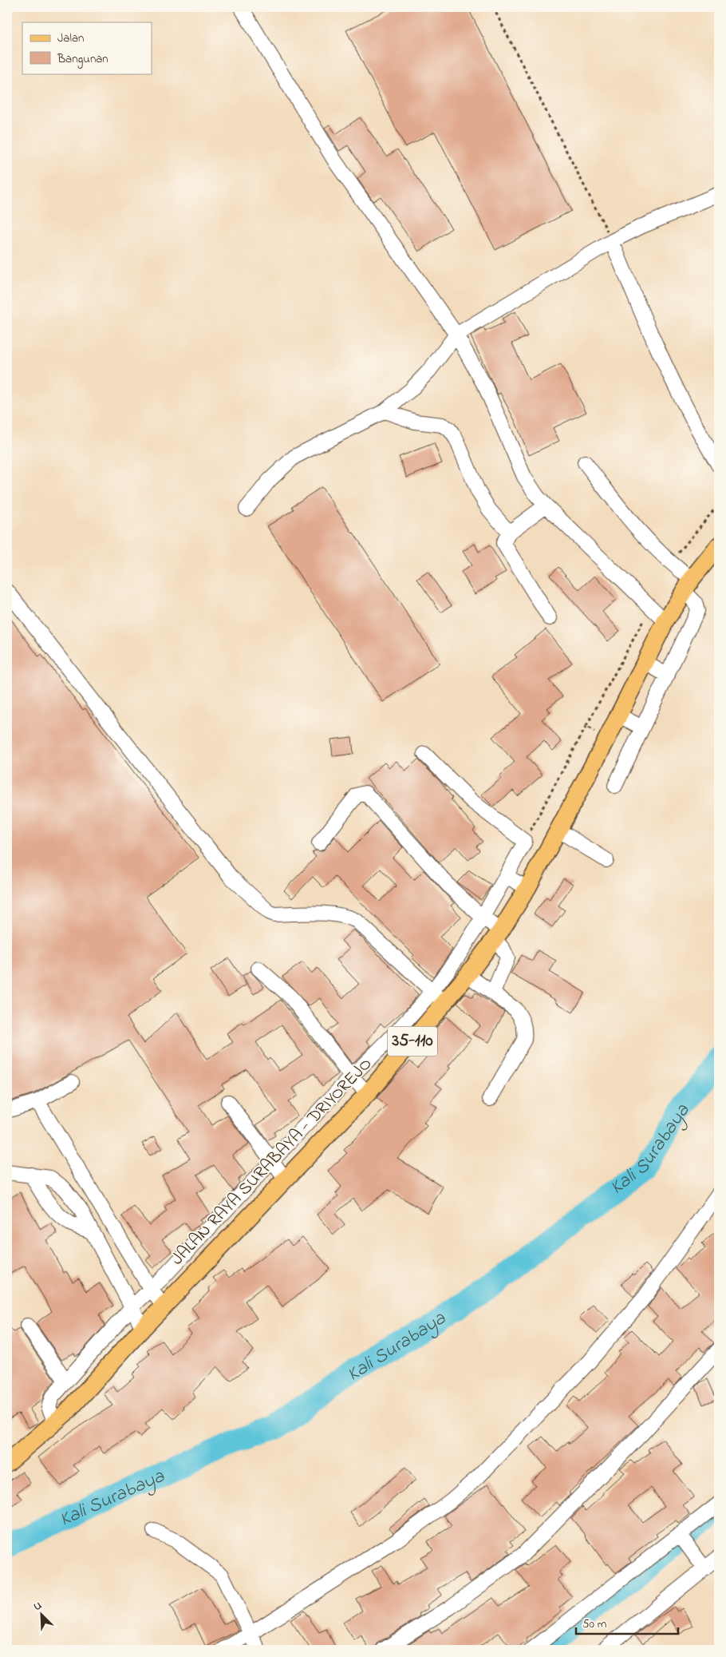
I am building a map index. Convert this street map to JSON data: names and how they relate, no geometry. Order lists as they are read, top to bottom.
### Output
{
  "streets": {
    "main road": ["35-110", "JALAN RAYA SURABAYA - DRIYOREJO"]
  },
  "water": ["Kali Surabaya"],
  "legend": ["Jalan", "Bangunan"],
  "scale_bar": "50 m",
  "north": "top left"
}
